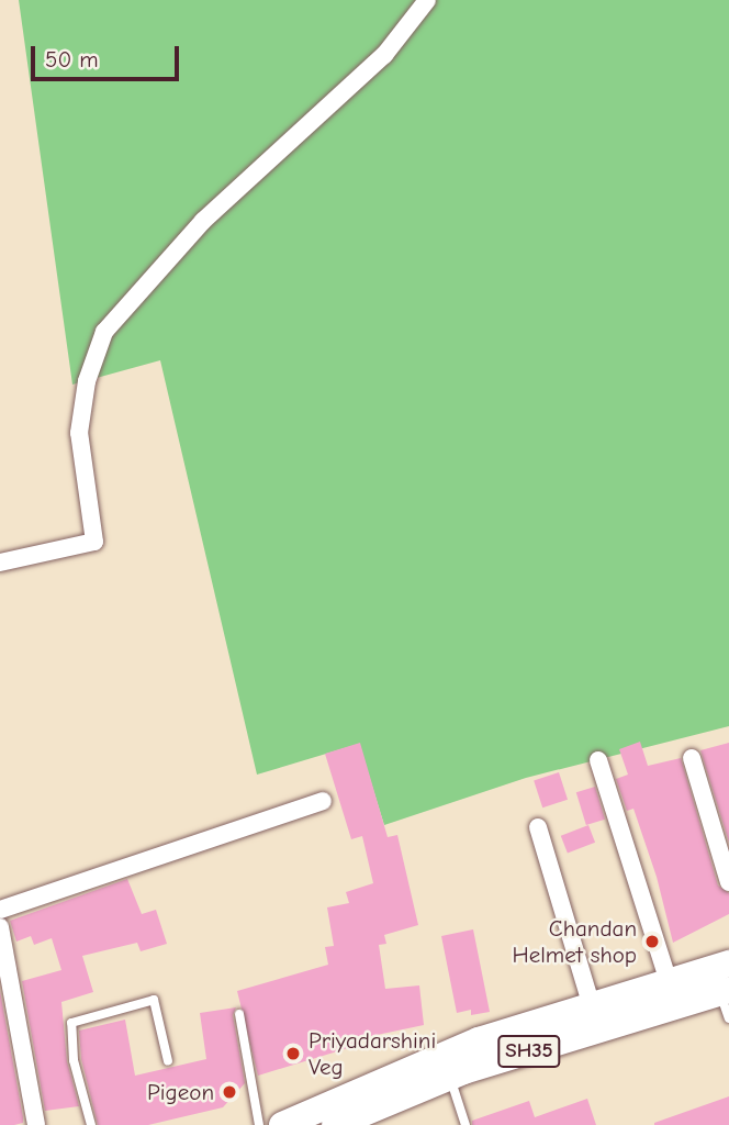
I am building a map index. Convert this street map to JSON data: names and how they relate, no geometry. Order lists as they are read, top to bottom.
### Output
{
  "streets": {
    "main road": ["SH35"]
  },
  "places": ["Chandan Helmet shop", "Priyadarshini Veg", "Pigeon"],
  "scale_bar": "50 m"
}
